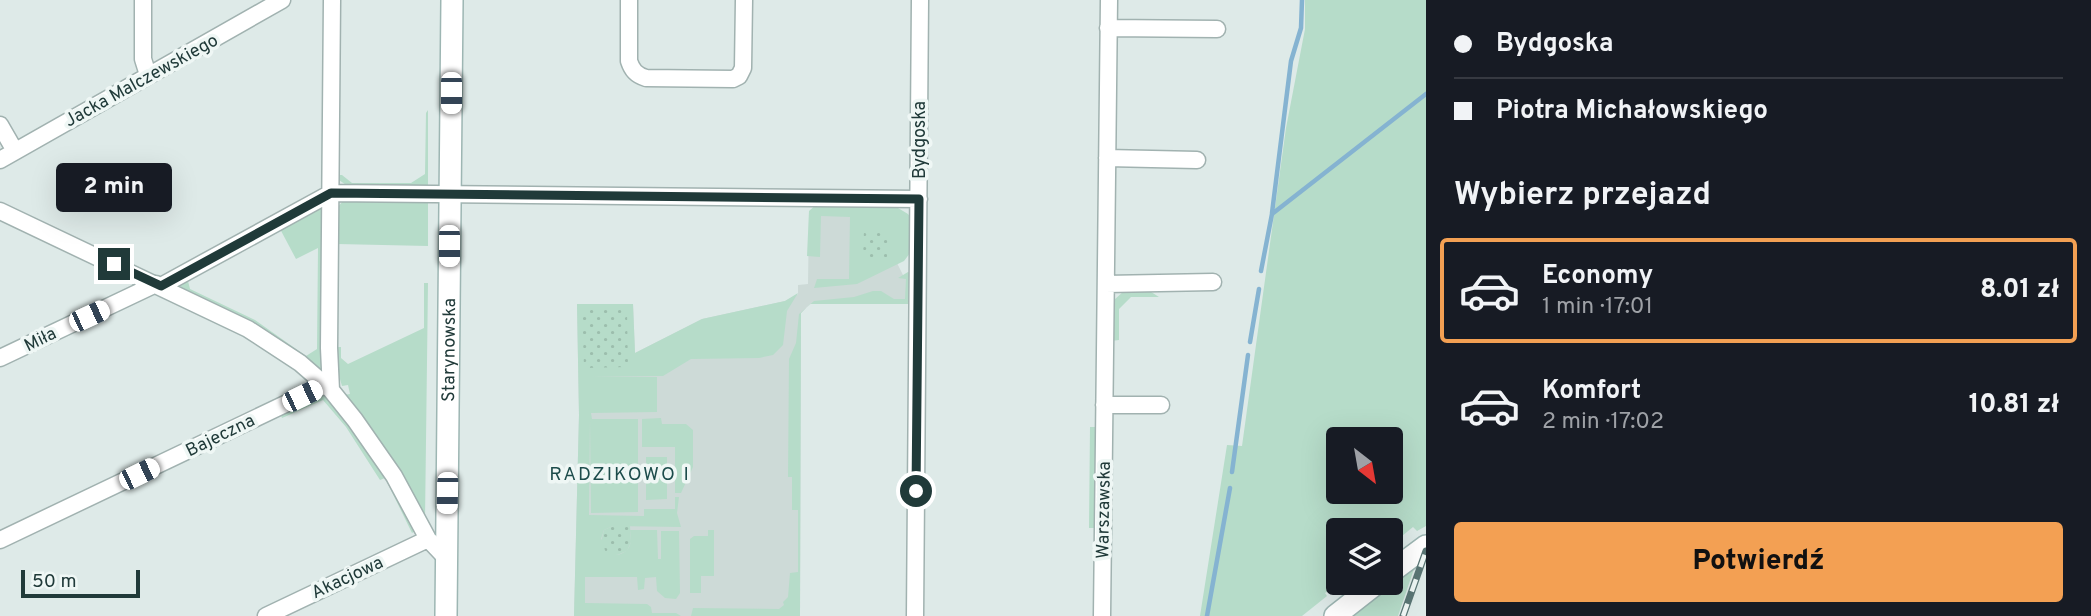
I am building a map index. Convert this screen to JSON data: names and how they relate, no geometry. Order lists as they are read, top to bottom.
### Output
{
  "streets": {
    "street": [
      "Jacka Malczewskiego",
      "Bydgoska",
      "Miła",
      "Starynowska",
      "Bajeczna",
      "Warszawska",
      "Akacjowa"
    ]
  },
  "districts": ["RADZIKOWO I"],
  "scale_bar": "50 m",
  "north": "bottom right",
  "page": {
    "banner": ["Bydgoska", "Piotra Michałowskiego"],
    "heading": "Wybierz przejazd",
    "bubble": "2 min",
    "list": [
      {
        "name": "Economy",
        "note": "1 min · 17:01",
        "value": "8.01 zł"
      },
      {
        "name": "Komfort",
        "note": "2 min · 17:02",
        "value": "10.81 zł"
      }
    ],
    "buttons": "Potwierdź",
    "scale": "50 m"
  }
}
